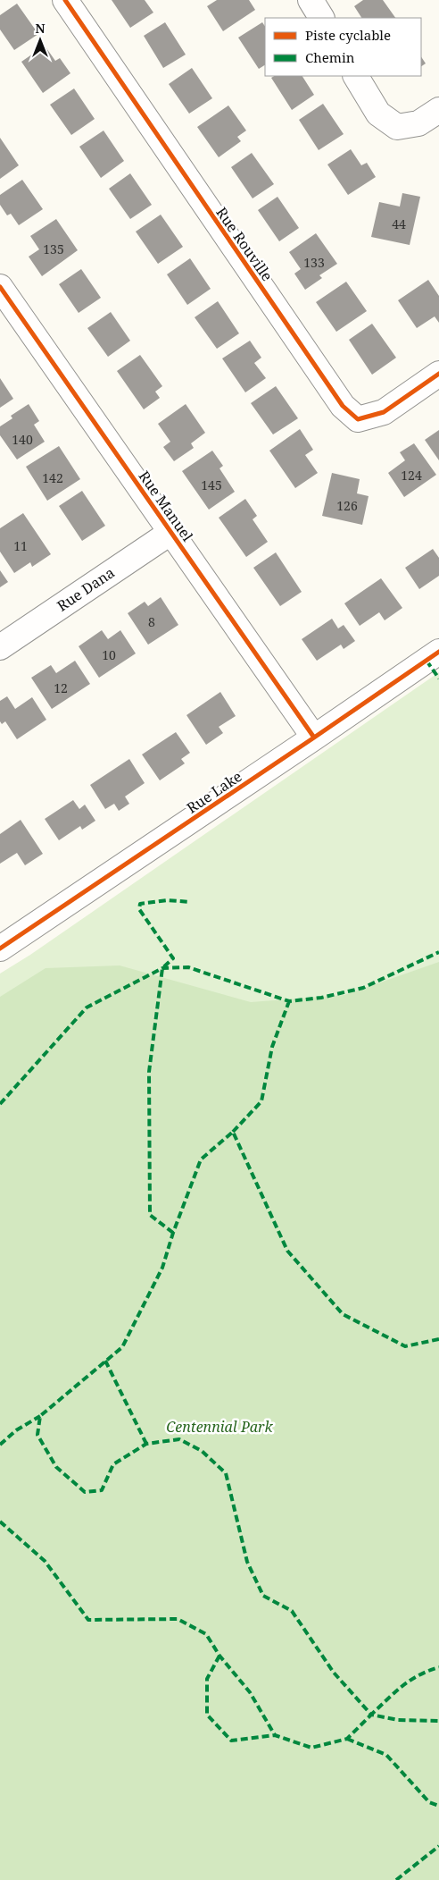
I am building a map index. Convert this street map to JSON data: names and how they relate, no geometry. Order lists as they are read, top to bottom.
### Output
{
  "streets": {
    "street": [
      "Rue Rouville",
      "Rue Manuel",
      "Rue Dana",
      "Rue Lake"
    ]
  },
  "crossings": [
    ["Rue Manuel", "Rue Dana"],
    ["Rue Manuel", "Rue Lake"]
  ],
  "parks": ["Centennial Park"],
  "house_numbers": [
    "44",
    "135",
    "133",
    "140",
    "124",
    "142",
    "145",
    "126",
    "11",
    "8",
    "10",
    "12"
  ],
  "legend": ["Piste cyclable", "Chemin"],
  "north": "top"
}
